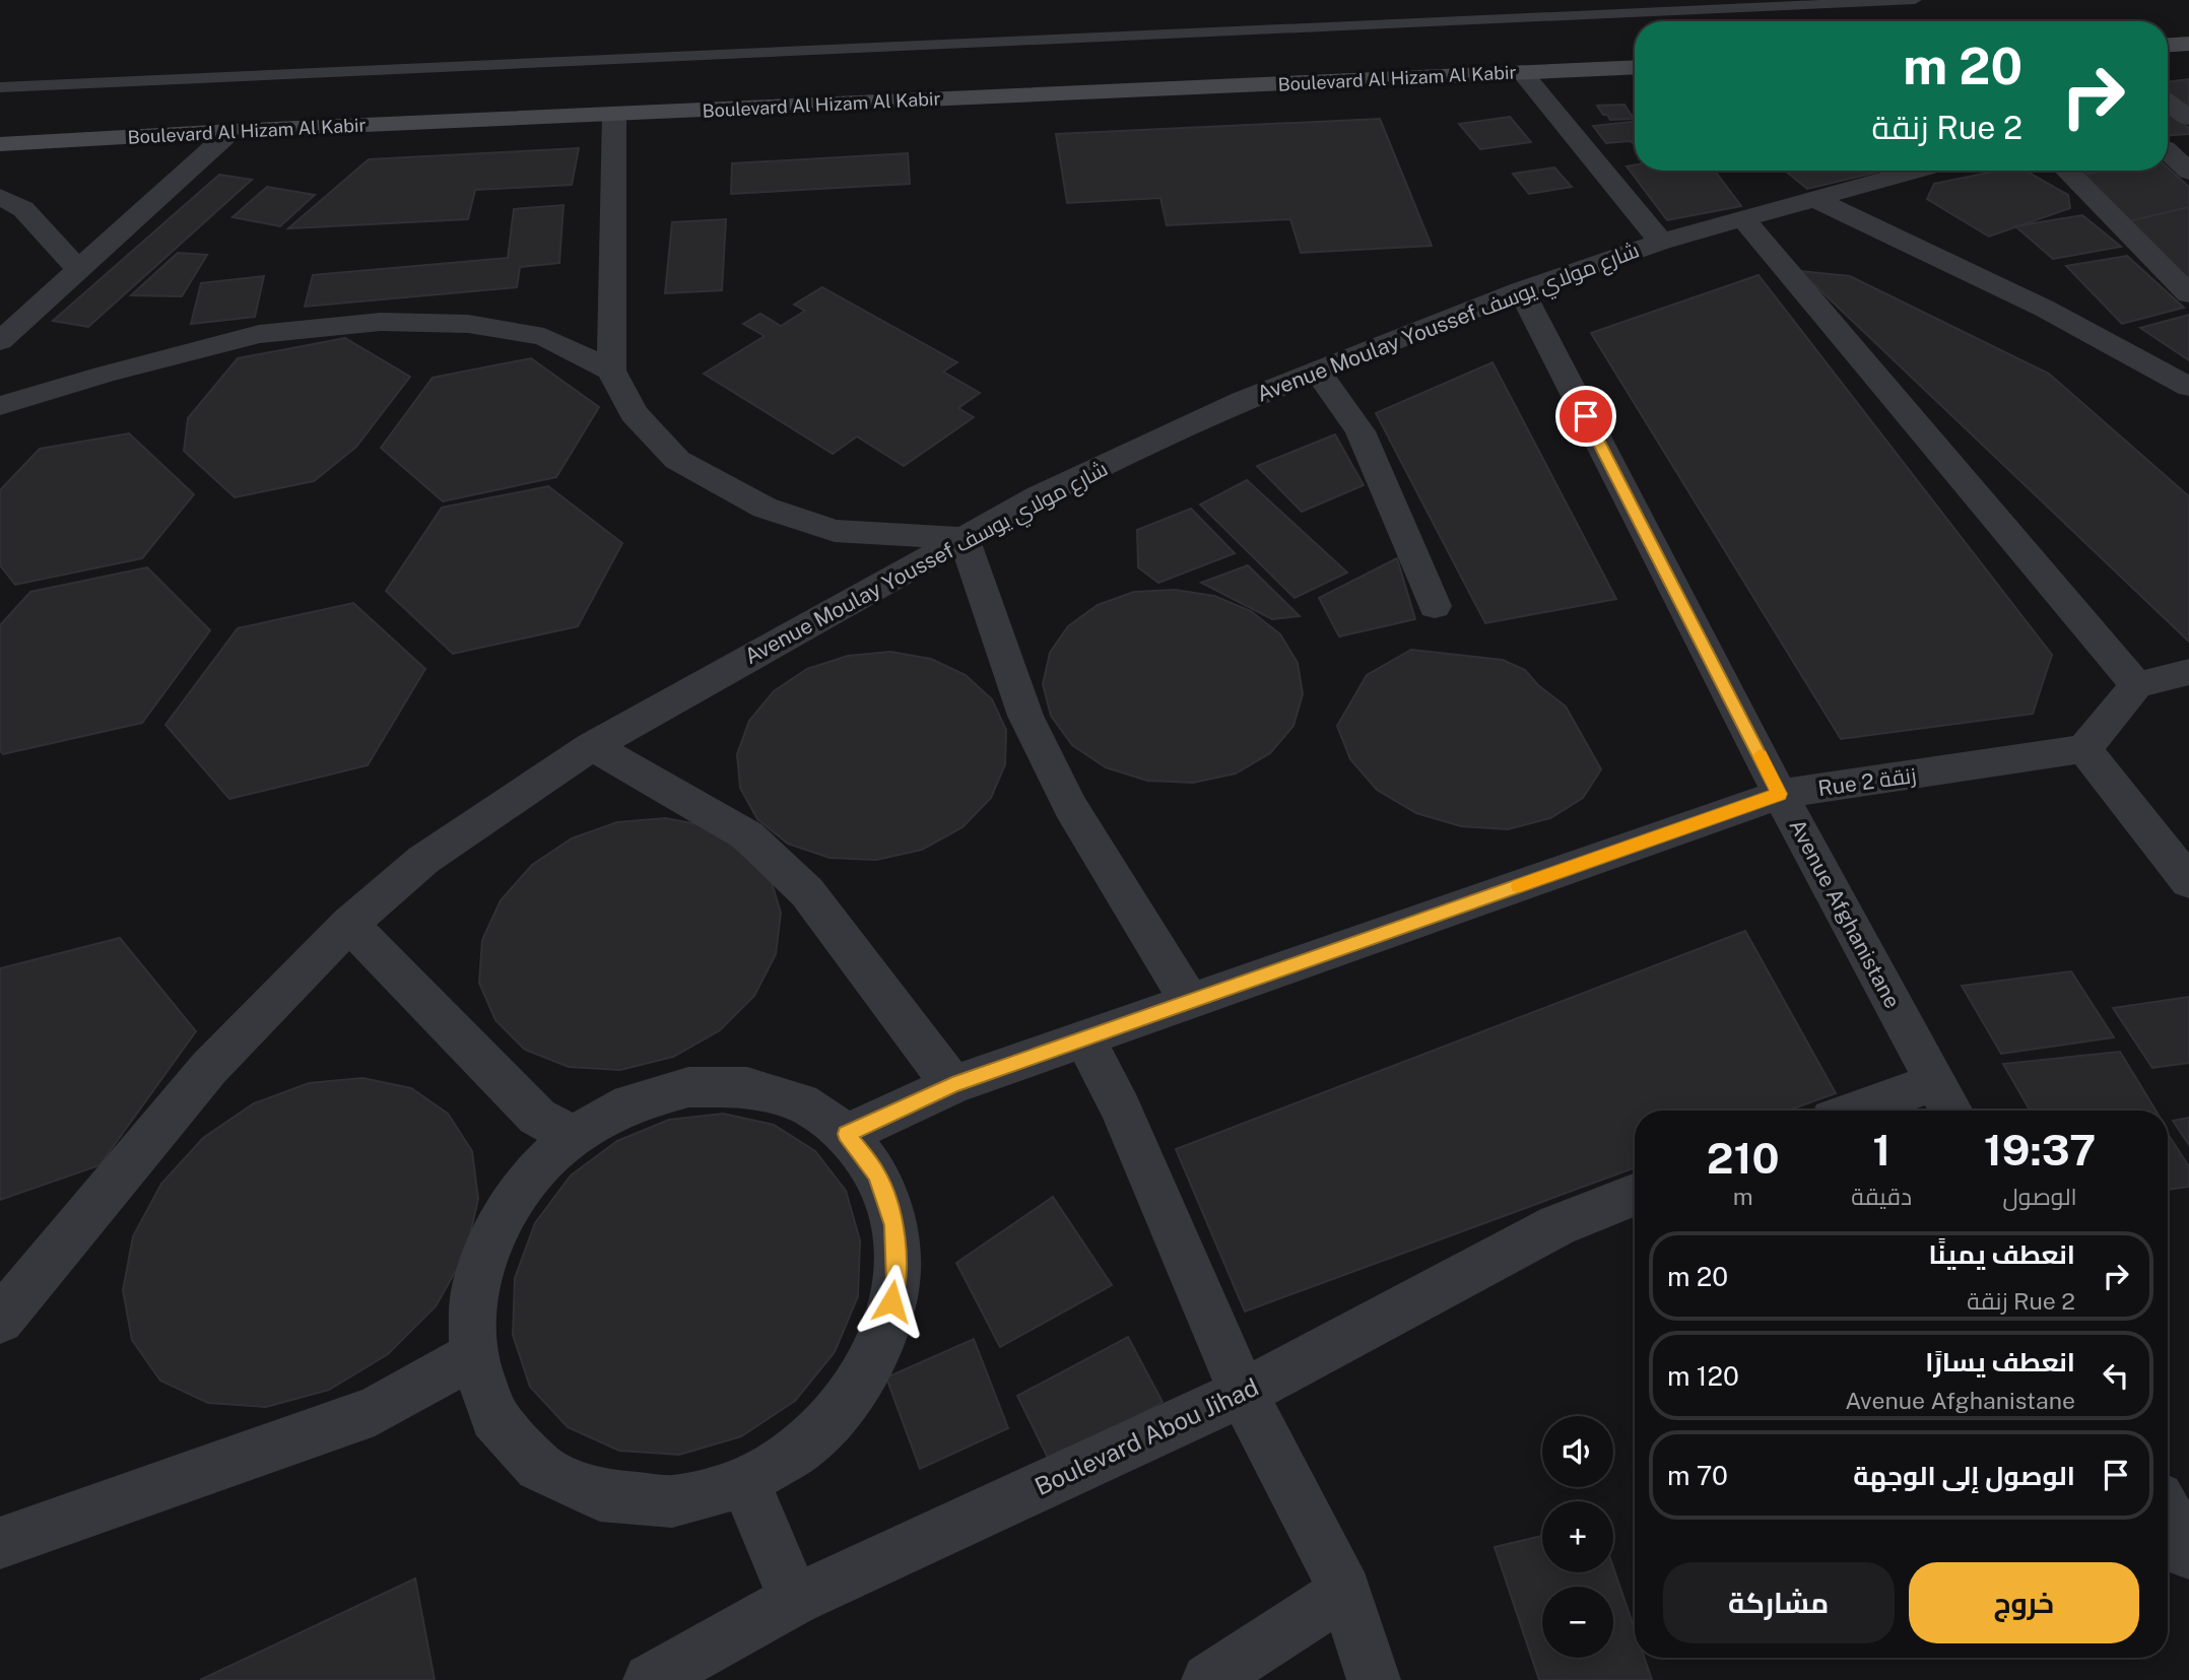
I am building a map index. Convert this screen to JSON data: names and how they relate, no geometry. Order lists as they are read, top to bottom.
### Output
{
  "streets": {
    "main road": ["Boulevard Al Hizam Al Kabir"],
    "street": [
      "Avenue Moulay Youssef شارع مولاي يوسف",
      "Rue 2 زنقة",
      "Avenue Afghanistane",
      "Boulevard Abou Jihad"
    ]
  },
  "crossings": [
    ["Avenue Moulay Youssef شارع مولاي يوسف", "Avenue Afghanistane"],
    ["Rue 2 زنقة", "Avenue Afghanistane"]
  ],
  "page": {
    "turn": ["20 m", "Rue 2 زنقة"],
    "eta": [
      "19:37",
      "الوصول",
      "1",
      "دقيقة",
      "210",
      "m"
    ],
    "list": [
      {
        "name": "انعطف يمينًا",
        "note": "Rue 2 زنقة",
        "value": "20 m"
      },
      {
        "name": "انعطف يسارًا",
        "note": "Avenue Afghanistane",
        "value": "120 m"
      },
      {
        "name": "الوصول إلى الوجهة",
        "value": "70 m"
      }
    ],
    "map_buttons": ["+", "−"],
    "buttons": ["خروج", "مشاركة"]
  }
}
